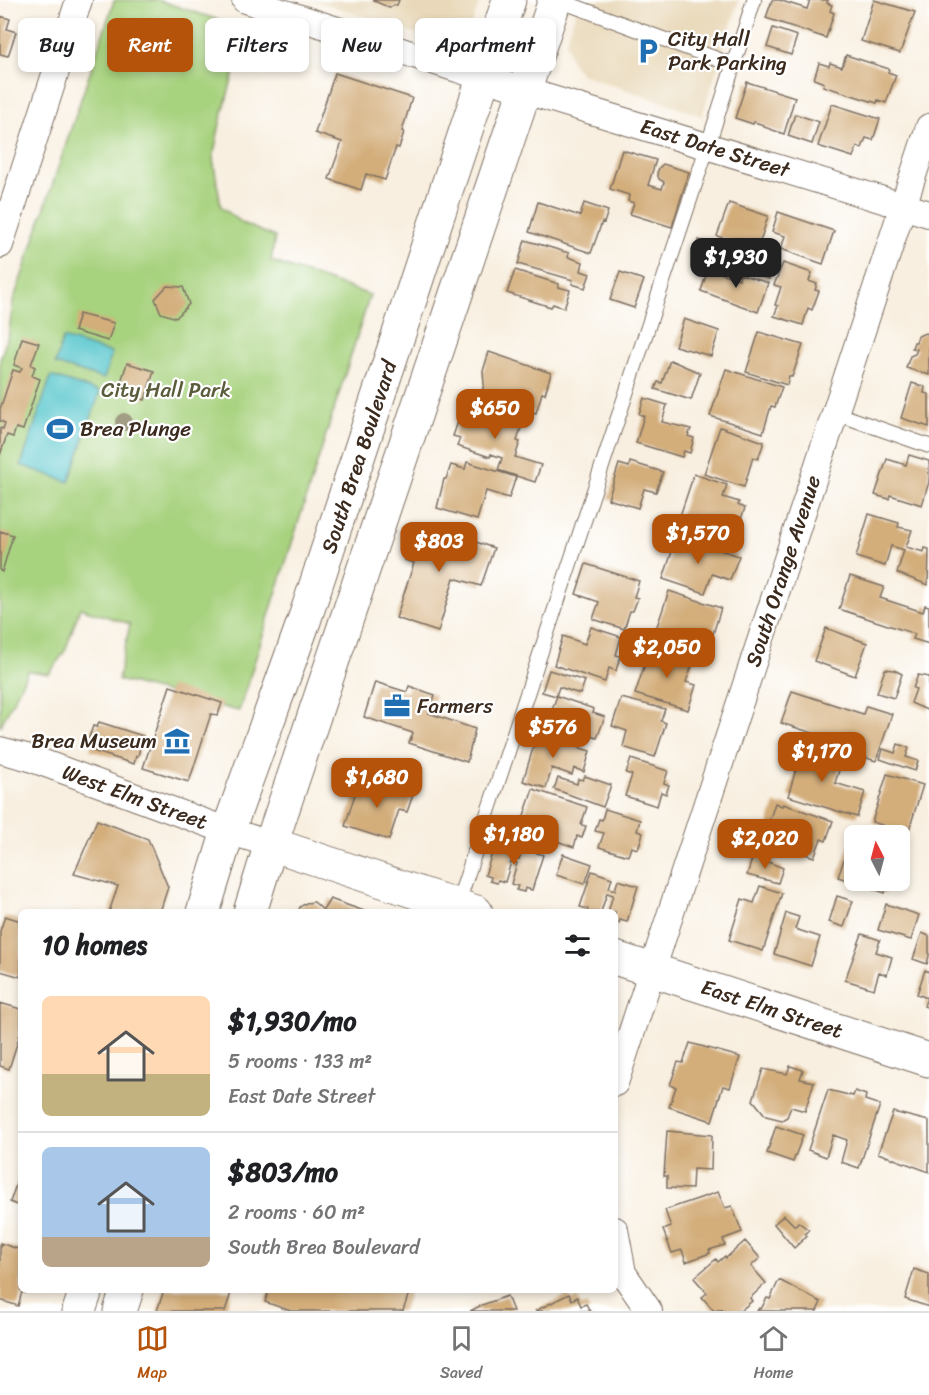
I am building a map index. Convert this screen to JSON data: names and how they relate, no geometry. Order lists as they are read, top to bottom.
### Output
{
  "streets": {
    "main road": ["South Brea Boulevard", "East Elm Street"],
    "street": ["East Date Street", "South Orange Avenue", "West Elm Street"]
  },
  "crossings": [
    ["East Date Street", "South Brea Boulevard"],
    ["East Date Street", "South Orange Avenue"],
    ["South Brea Boulevard", "West Elm Street"],
    ["South Orange Avenue", "East Elm Street"]
  ],
  "parks": ["City Hall Park"],
  "places": {
    "parking": ["City Hall Park Parking"],
    "sports": ["Brea Plunge"],
    "office": ["Farmers"],
    "museum": ["Brea Museum"]
  },
  "north": "top",
  "page": {
    "chip": [
      "Buy",
      "Rent",
      "Filters",
      "New",
      "Apartment"
    ],
    "price": [
      "$1,930",
      "$650",
      "$1,570",
      "$803",
      "$2,050",
      "$576",
      "$1,170",
      "$1,680",
      "$1,180",
      "$2,020"
    ],
    "heading": "10 homes",
    "list": [
      {
        "name": "$1,930/mo",
        "note": "5 rooms · 133 m² · East Date Street"
      },
      {
        "name": "$803/mo",
        "note": "2 rooms · 60 m² · South Brea Boulevard"
      }
    ],
    "tabs": ["Map", "Saved", "Home"]
  }
}
